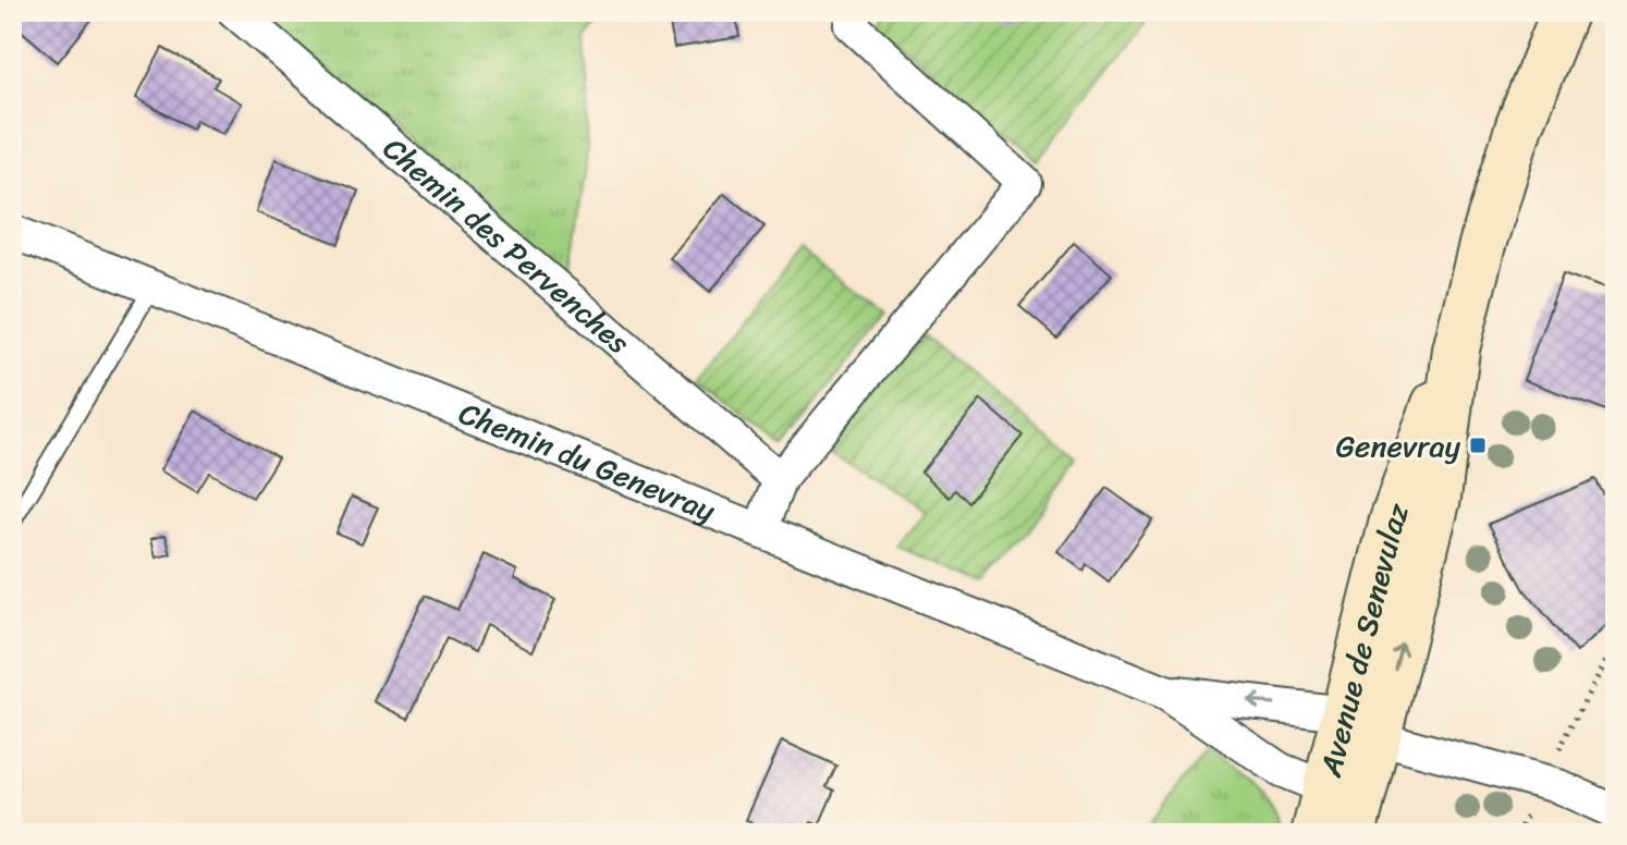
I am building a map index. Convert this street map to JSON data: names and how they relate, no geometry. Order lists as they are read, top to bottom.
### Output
{
  "streets": {
    "main road": ["Avenue de Senevulaz"],
    "street": ["Chemin des Pervenches", "Chemin du Genevray"]
  },
  "crossings": [
    ["Chemin du Genevray", "Avenue de Senevulaz"]
  ],
  "places": {
    "transit": ["Genevray"]
  }
}
